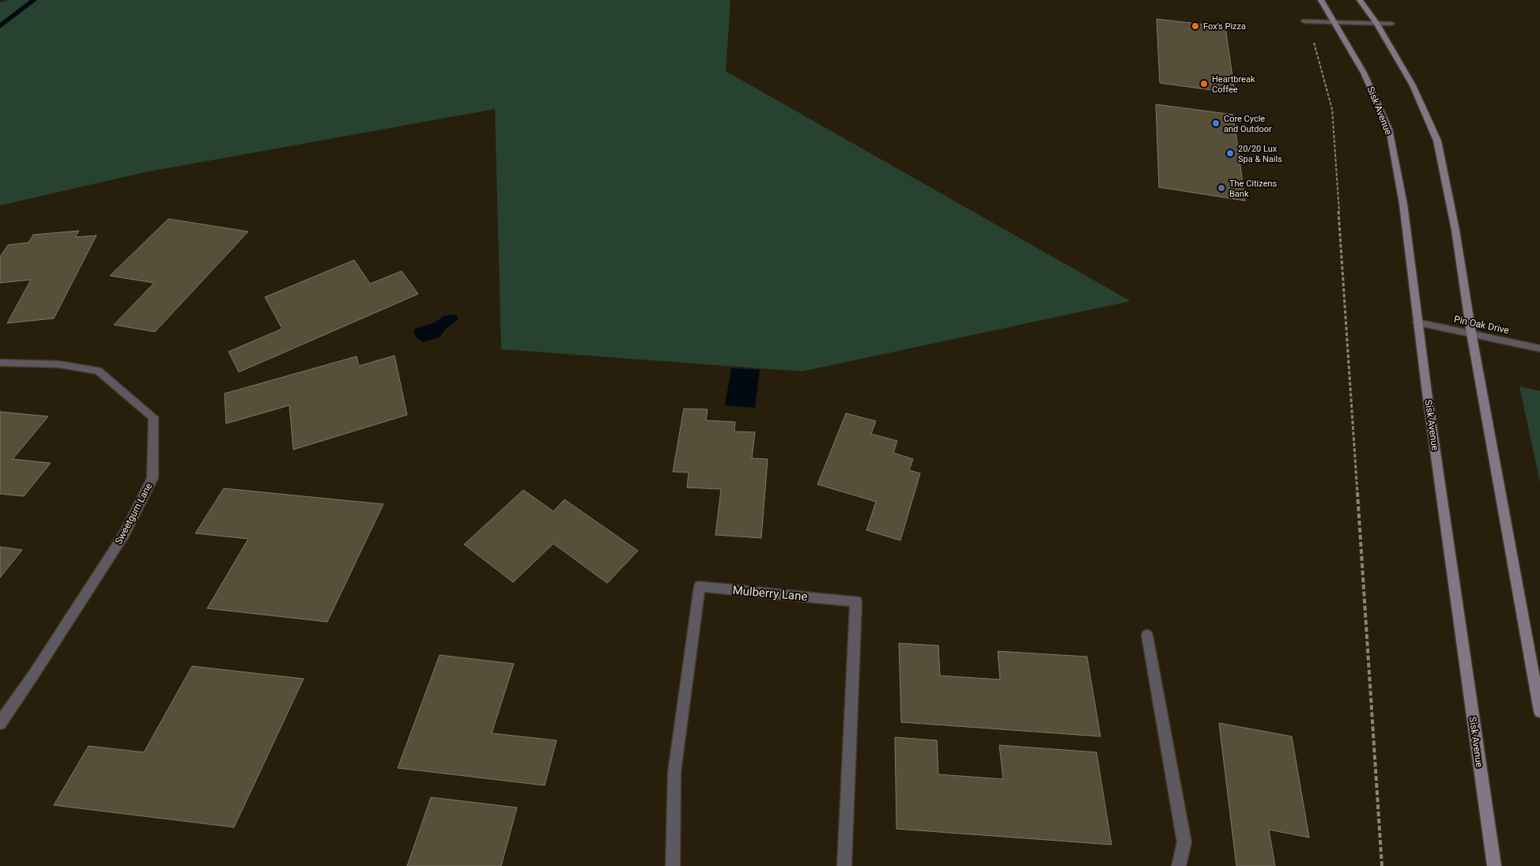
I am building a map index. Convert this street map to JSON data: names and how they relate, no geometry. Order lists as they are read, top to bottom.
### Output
{
  "streets": {
    "street": [
      "Sisk Avenue",
      "Pin Oak Drive",
      "Sweetgum Lane",
      "Mulberry Lane"
    ]
  },
  "crossings": [
    ["Sisk Avenue", "Pin Oak Drive"]
  ],
  "places": [
    "Fox's Pizza",
    "Heartbreak Coffee",
    "Core Cycle and Outdoor",
    "20/20 Lux Spa & Nails",
    "The Citizens Bank"
  ]
}
